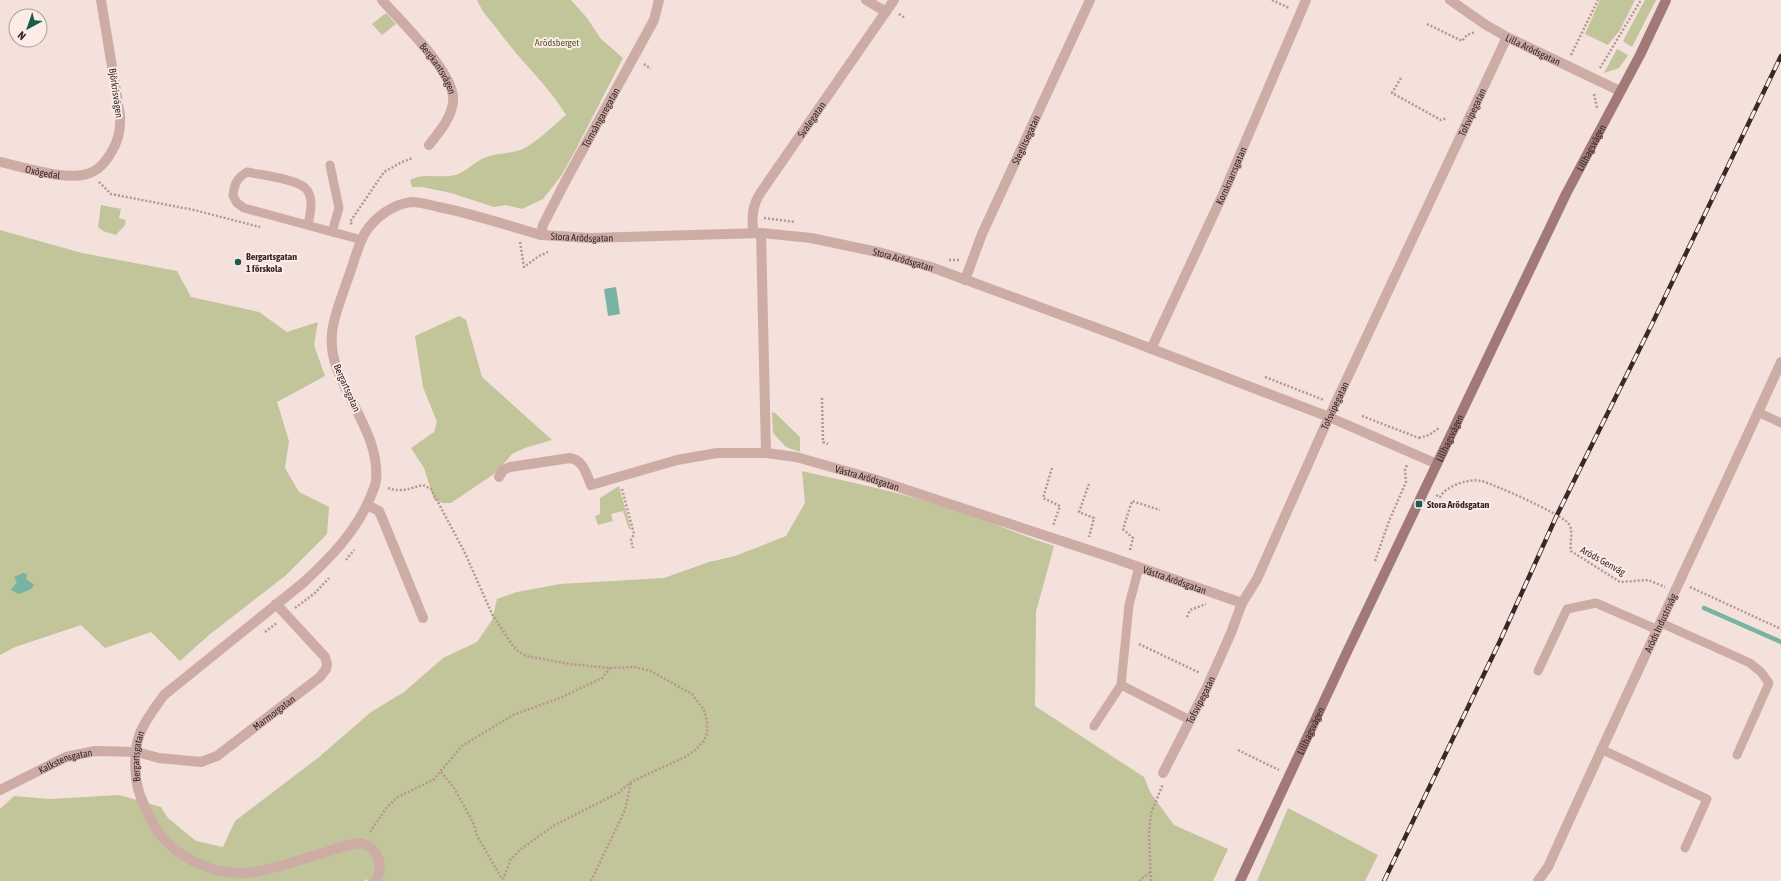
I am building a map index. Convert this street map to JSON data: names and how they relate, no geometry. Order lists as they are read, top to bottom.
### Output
{
  "streets": {
    "street": [
      "Lilla Arödsgatan",
      "Bergkantsvägen",
      "Björkrisvägen",
      "Tofsvipegatan",
      "Törnsångaregatan",
      "Svalegatan",
      "Steglitsegatan",
      "Lillhagsvägen",
      "Oxögedal",
      "Kornknarrsgatan",
      "Stora Arödsgatan",
      "Bergartsgatan",
      "Västra Arödsgatan",
      "Aröds Industriväg",
      "Marmorgatan",
      "Kalkstensgatan"
    ],
    "path": ["Aröds Genväg"]
  },
  "crossings": [
    ["Lilla Arödsgatan", "Tofsvipegatan"],
    ["Lilla Arödsgatan", "Lillhagsvägen"],
    ["Björkrisvägen", "Oxögedal"],
    ["Tofsvipegatan", "Stora Arödsgatan"],
    ["Tofsvipegatan", "Västra Arödsgatan"],
    ["Törnsångaregatan", "Stora Arödsgatan"],
    ["Svalegatan", "Stora Arödsgatan"],
    ["Svalegatan", "Västra Arödsgatan"],
    ["Steglitsegatan", "Stora Arödsgatan"],
    ["Lillhagsvägen", "Stora Arödsgatan"],
    ["Lillhagsvägen", "Aröds Genväg"],
    ["Kornknarrsgatan", "Stora Arödsgatan"],
    ["Stora Arödsgatan", "Bergartsgatan"],
    ["Bergartsgatan", "Marmorgatan"],
    ["Bergartsgatan", "Kalkstensgatan"],
    ["Aröds Genväg", "Aröds Industriväg"],
    ["Marmorgatan", "Kalkstensgatan"]
  ],
  "parks": ["Arödsberget"],
  "places": {
    "other": ["Bergartsgatan 1 förskola"],
    "transit": ["Stora Arödsgatan"]
  },
  "north": "bottom left"
}
